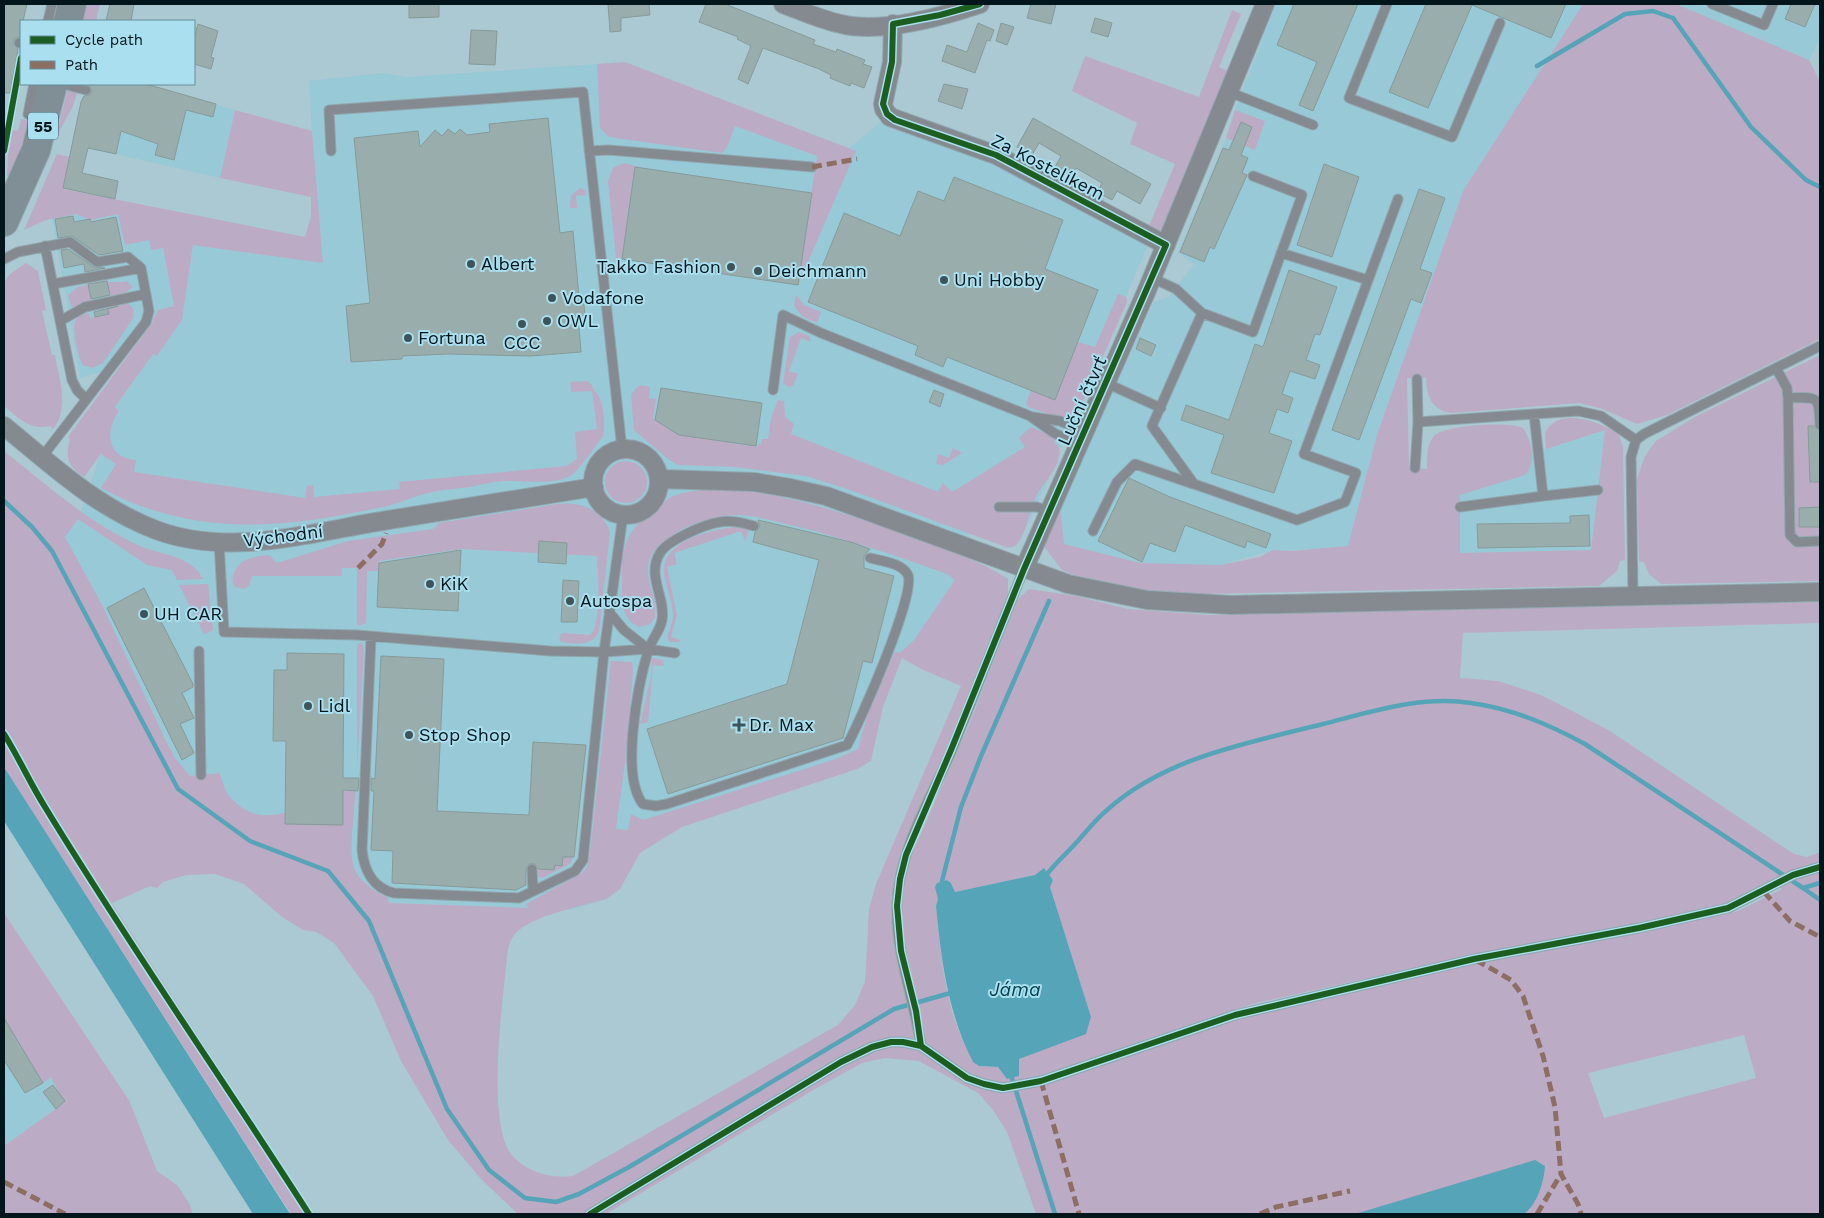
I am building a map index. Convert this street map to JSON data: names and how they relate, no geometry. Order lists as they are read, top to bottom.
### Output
{
  "streets": {
    "main road": ["55"],
    "street": ["Za Kostelíkem", "Luční čtvrť", "Východní"]
  },
  "crossings": [
    ["Za Kostelíkem", "Luční čtvrť"]
  ],
  "water": ["Jáma"],
  "places": {
    "other": [
      "Albert",
      "Takko Fashion",
      "Deichmann",
      "Uni Hobby",
      "Vodafone",
      "OWL",
      "CCC",
      "Fortuna",
      "KiK",
      "Autospa",
      "UH CAR",
      "Lidl",
      "Stop Shop"
    ],
    "health": ["Dr. Max"]
  },
  "legend": ["Cycle path", "Path"]
}
